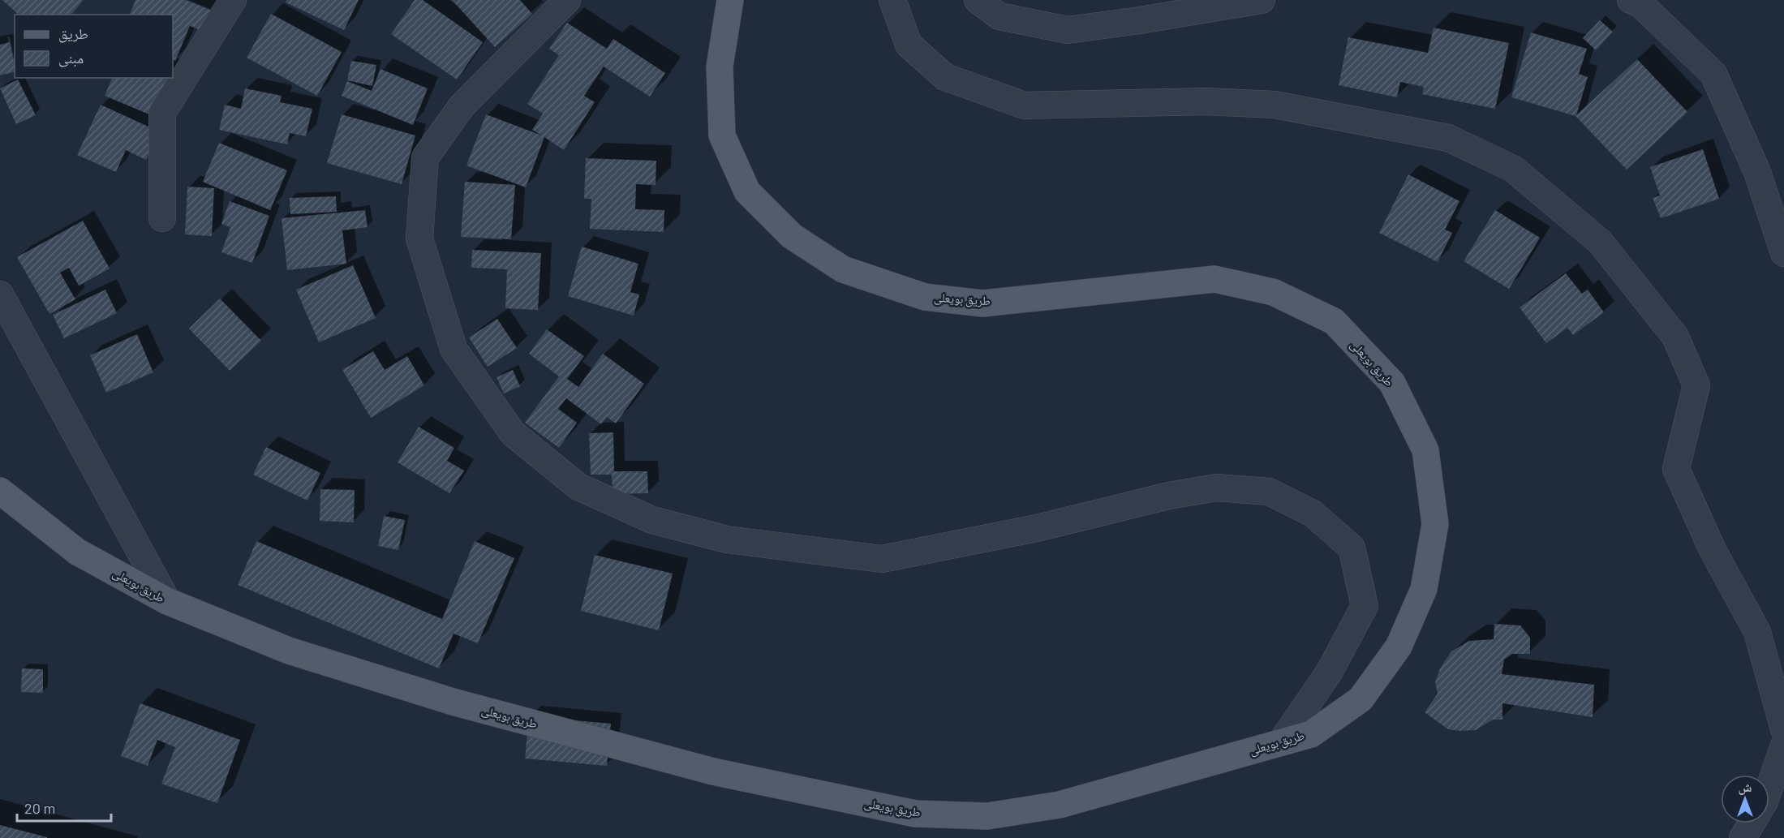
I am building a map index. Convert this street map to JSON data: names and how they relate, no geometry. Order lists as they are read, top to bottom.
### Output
{
  "streets": {
    "main road": ["طريق بويعلى"]
  },
  "legend": ["طريق", "مبنى"],
  "scale_bar": "20 m",
  "north": "top"
}
